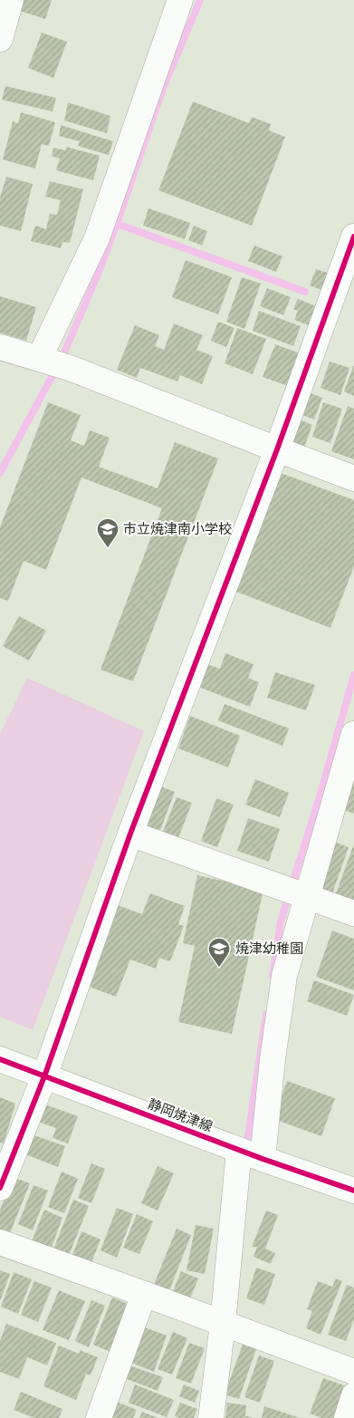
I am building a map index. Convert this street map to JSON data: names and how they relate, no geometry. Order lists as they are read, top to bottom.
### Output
{
  "streets": {
    "street": ["静岡焼津線"]
  },
  "places": {
    "school or university": ["市立焼津南小学校", "焼津幼稚園"]
  }
}
